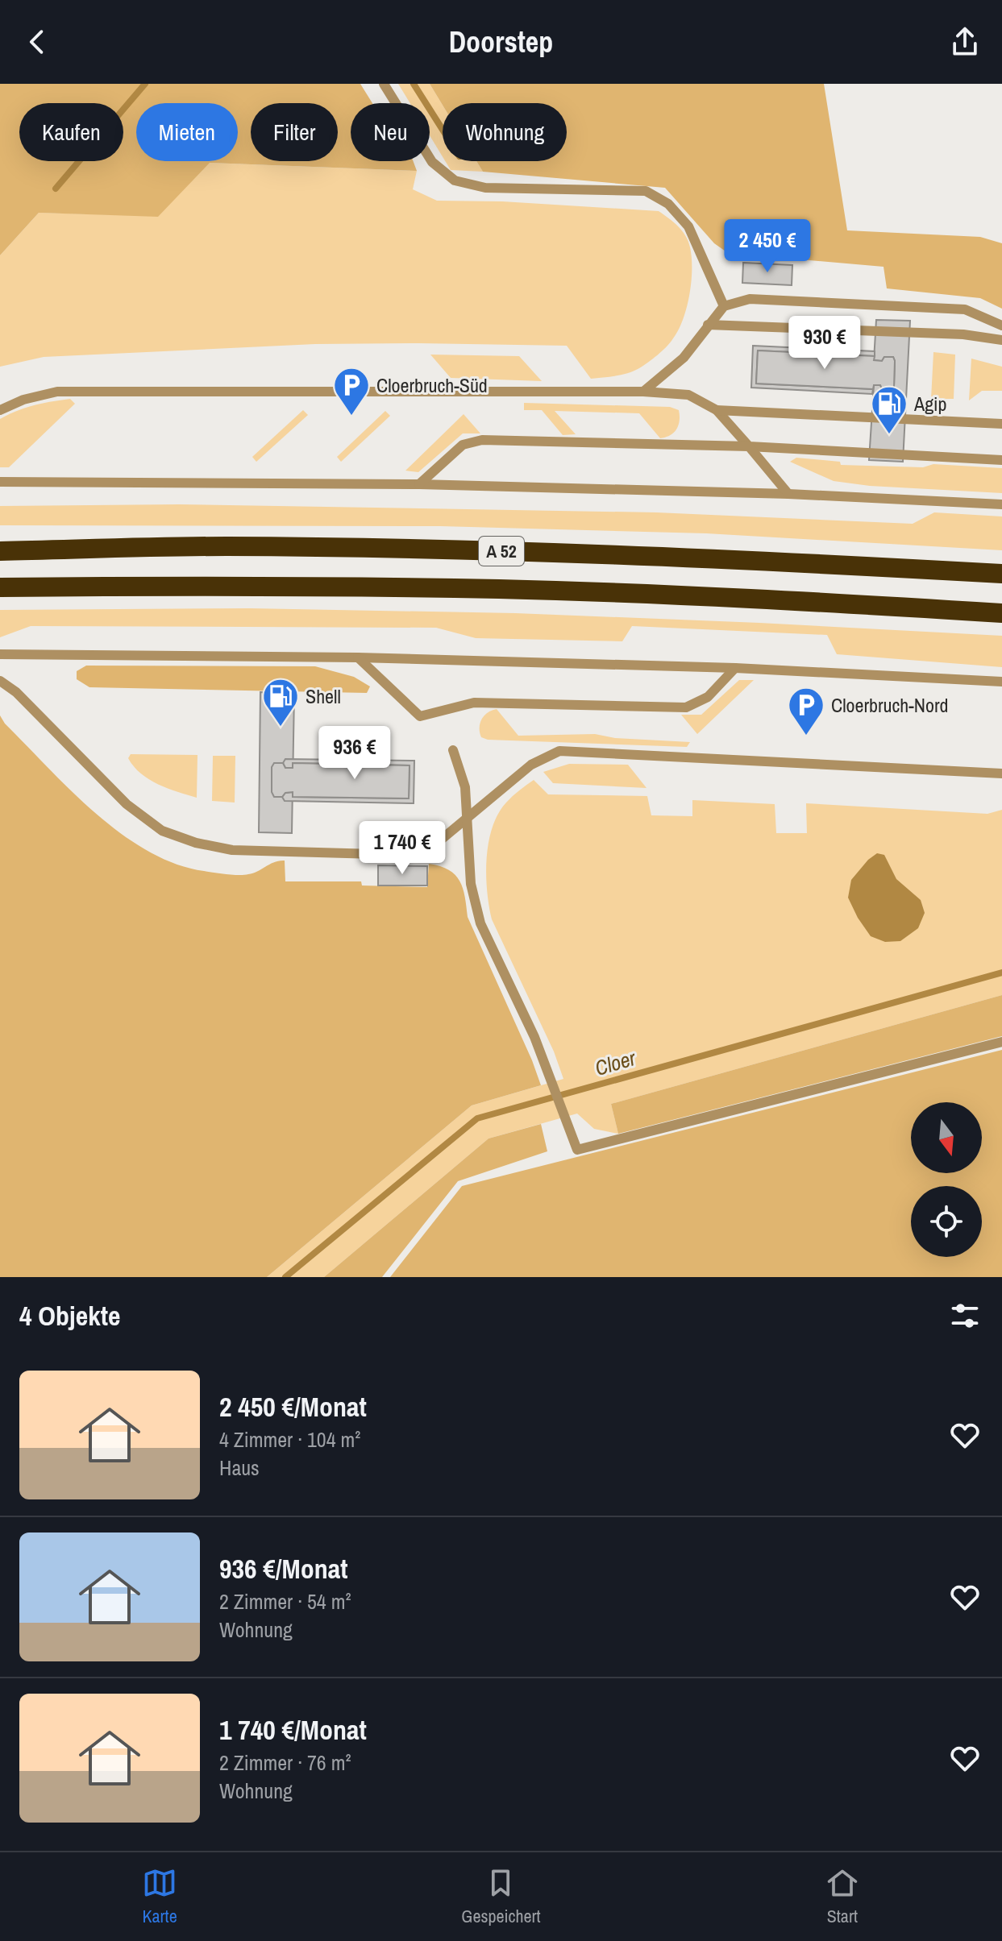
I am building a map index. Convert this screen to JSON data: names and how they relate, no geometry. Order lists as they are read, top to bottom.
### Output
{
  "streets": {
    "highway": ["A 52"]
  },
  "water": ["Cloer"],
  "places": {
    "parking": ["Cloerbruch-Süd", "Cloerbruch-Nord"],
    "fuel station": ["Agip", "Shell"]
  },
  "north": "bottom",
  "page": {
    "header": "Doorstep",
    "chip": [
      "Kaufen",
      "Mieten",
      "Filter",
      "Neu",
      "Wohnung"
    ],
    "price": [
      "2 450 €",
      "930 €",
      "936 €",
      "1 740 €"
    ],
    "heading": "4 Objekte",
    "list": [
      {
        "name": "2 450 €/Monat",
        "note": "4 Zimmer · 104 m² · Haus"
      },
      {
        "name": "936 €/Monat",
        "note": "2 Zimmer · 54 m² · Wohnung"
      },
      {
        "name": "1 740 €/Monat",
        "note": "2 Zimmer · 76 m² · Wohnung"
      }
    ],
    "tabs": ["Karte", "Gespeichert", "Start"]
  }
}
